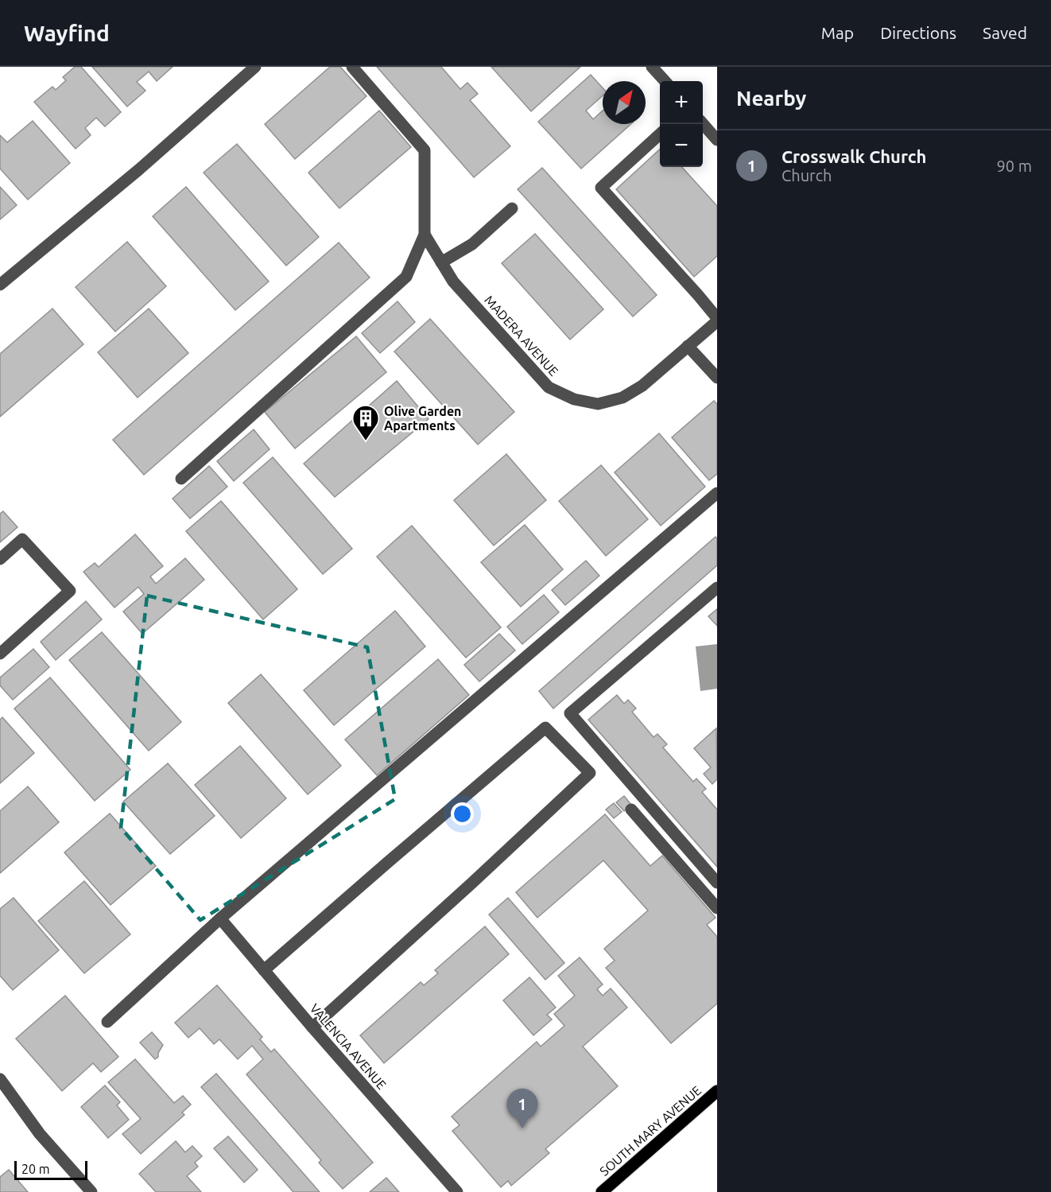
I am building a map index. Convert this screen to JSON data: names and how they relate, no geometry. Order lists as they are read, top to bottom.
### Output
{
  "streets": {
    "main road": ["SOUTH MARY AVENUE"],
    "street": ["MADERA AVENUE", "VALENCIA AVENUE"]
  },
  "places": {
    "building": ["Olive Garden Apartments"]
  },
  "scale_bar": "20 m",
  "north": "top right",
  "page": {
    "header": "Wayfind",
    "nav": ["Map", "Directions", "Saved"],
    "heading": "Nearby",
    "map_buttons": ["+", "−"],
    "list": [
      {
        "mark": "1",
        "name": "Crosswalk Church",
        "note": "Church",
        "value": "90 m"
      }
    ],
    "pins": "1",
    "scale": "20 m"
  }
}
